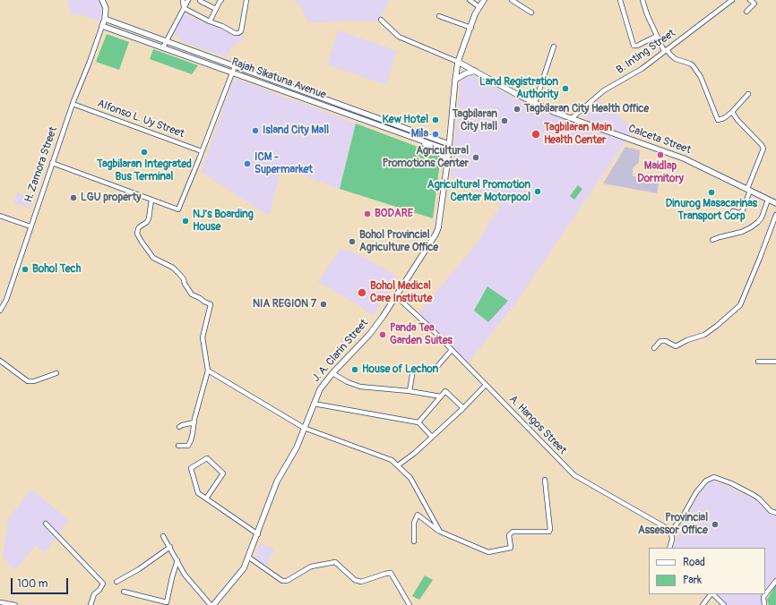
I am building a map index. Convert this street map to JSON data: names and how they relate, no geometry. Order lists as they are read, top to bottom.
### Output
{
  "streets": {
    "main road": ["Rajah Sikatuna Avenue", "Calceta Street", "J. A. Clarin Street"],
    "street": [
      "B. Inting Street",
      "Alfonso L. Uy Street",
      "H. Zamora Street",
      "A. Hangos Street"
    ]
  },
  "crossings": [
    ["B. Inting Street", "Calceta Street"],
    ["Rajah Sikatuna Avenue", "H. Zamora Street"],
    ["Rajah Sikatuna Avenue", "J. A. Clarin Street"],
    ["Alfonso L. Uy Street", "H. Zamora Street"],
    ["Calceta Street", "J. A. Clarin Street"],
    ["J. A. Clarin Street", "A. Hangos Street"]
  ],
  "places": [
    "Land Registration Authority",
    "Tagbilaran City Health Office",
    "Kew Hotel",
    "Tagbilaran City Hall",
    "Island City Mall",
    "Mila",
    "Tagbilaran Main Health Center",
    "Tagbilaran Integrated Bus Terminal",
    "Maidlap Dormitory",
    "Agricultural Promotions Center",
    "ICM - Supermarket",
    "Agricultural Promotion Center Motorpool",
    "Dinurog Masacarinas Transport Corp",
    "LGU property",
    "BODARE",
    "NJ's Boarding House",
    "Bohol Provincial Agriculture Office",
    "Bohol Tech",
    "Bohol Medical Care Institute",
    "NIA REGION 7",
    "Panda Tea Garden Suites",
    "House of Lechon",
    "Provincial Assessor Office"
  ],
  "legend": ["Road", "Park"],
  "scale_bar": "100 m"
}
